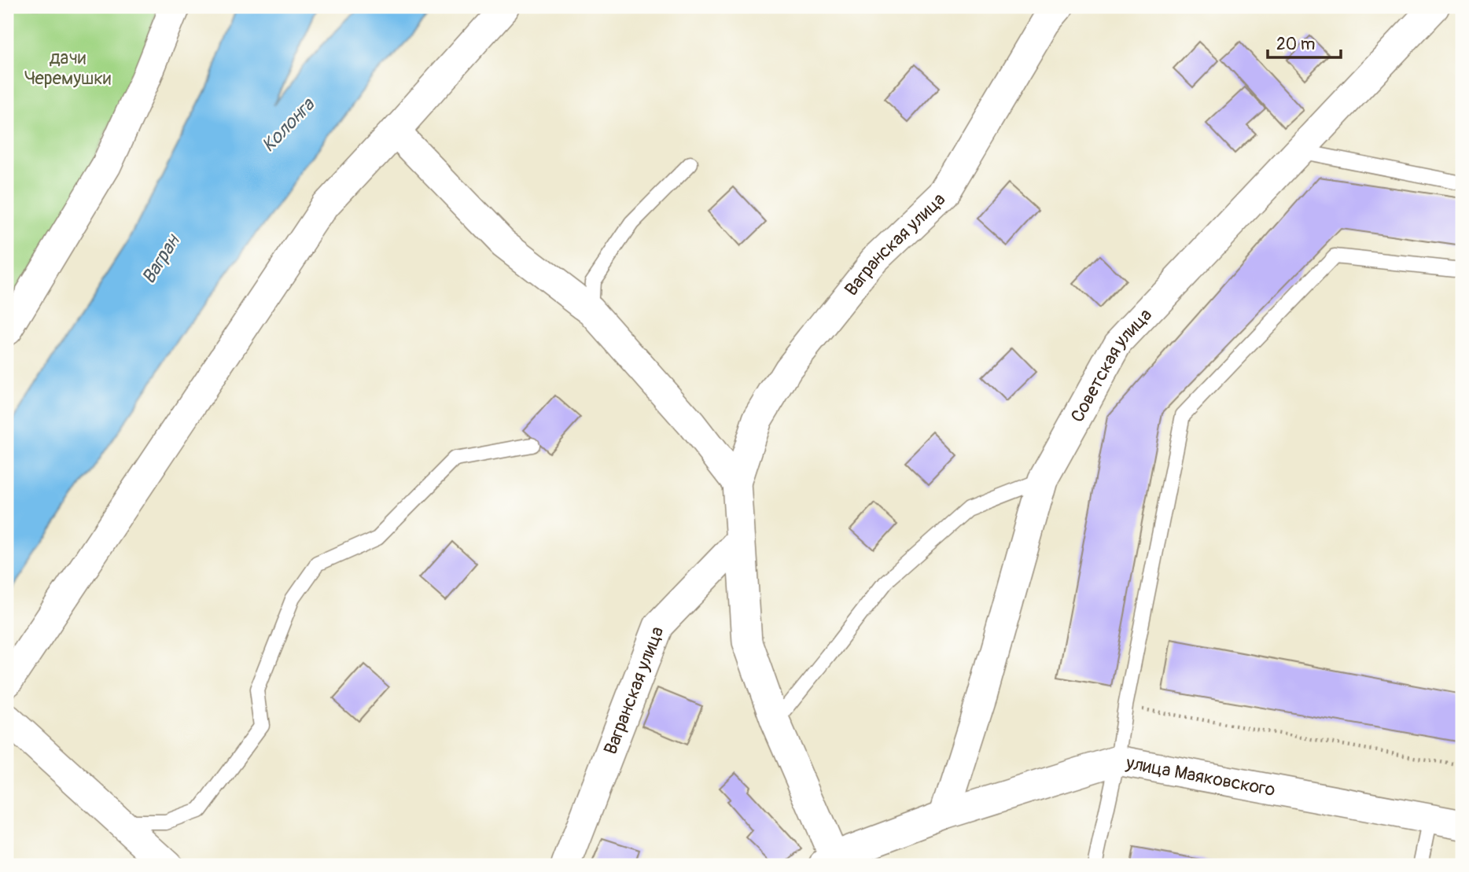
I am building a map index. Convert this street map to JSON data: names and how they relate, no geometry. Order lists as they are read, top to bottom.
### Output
{
  "streets": {
    "street": ["Вагранская улица", "Советская улица", "улица Маяковского"]
  },
  "crossings": [
    ["Советская улица", "улица Маяковского"]
  ],
  "water": ["Колонга", "Вагран"],
  "parks": ["дачи Черемушки"],
  "scale_bar": "20 m"
}
